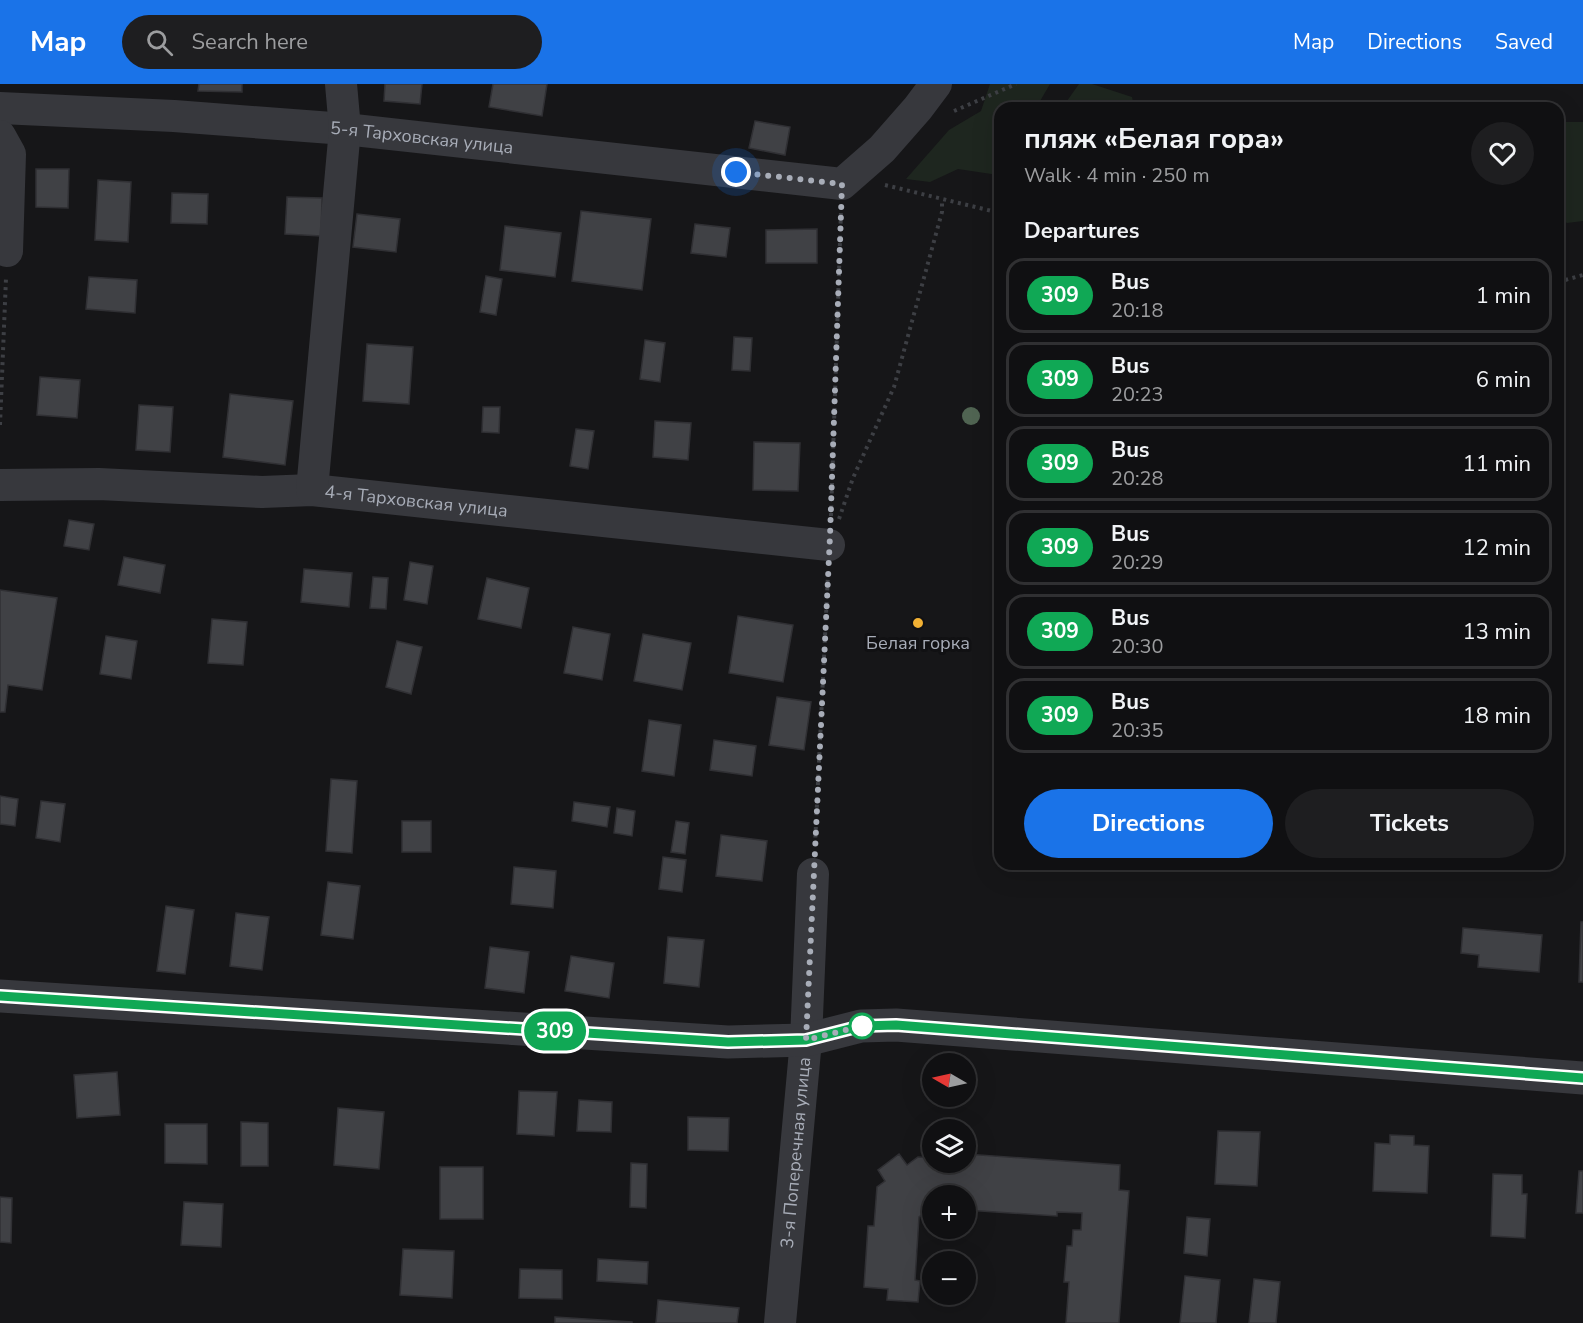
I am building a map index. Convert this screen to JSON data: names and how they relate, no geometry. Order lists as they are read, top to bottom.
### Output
{
  "streets": {
    "street": ["5-я Тарховская улица", "4-я Тарховская улица", "3-я Поперечная улица"]
  },
  "places": ["Белая горка"],
  "lines": ["bus line 309"],
  "north": "left",
  "page": {
    "header": "Map",
    "search": "Search here",
    "nav": ["Map", "Directions", "Saved"],
    "on_map": "309",
    "heading": [
      ["пляж «Белая гора»", "Walk · 4 min · 250 m"],
      "Departures"
    ],
    "list": [
      {
        "mark": "309",
        "name": "Bus",
        "note": "20:18",
        "value": "1 min"
      },
      {
        "mark": "309",
        "name": "Bus",
        "note": "20:23",
        "value": "6 min"
      },
      {
        "mark": "309",
        "name": "Bus",
        "note": "20:28",
        "value": "11 min"
      },
      {
        "mark": "309",
        "name": "Bus",
        "note": "20:29",
        "value": "12 min"
      },
      {
        "mark": "309",
        "name": "Bus",
        "note": "20:30",
        "value": "13 min"
      },
      {
        "mark": "309",
        "name": "Bus",
        "note": "20:35",
        "value": "18 min"
      }
    ],
    "buttons": ["Directions", "Tickets"],
    "map_buttons": ["+", "−"]
  }
}
